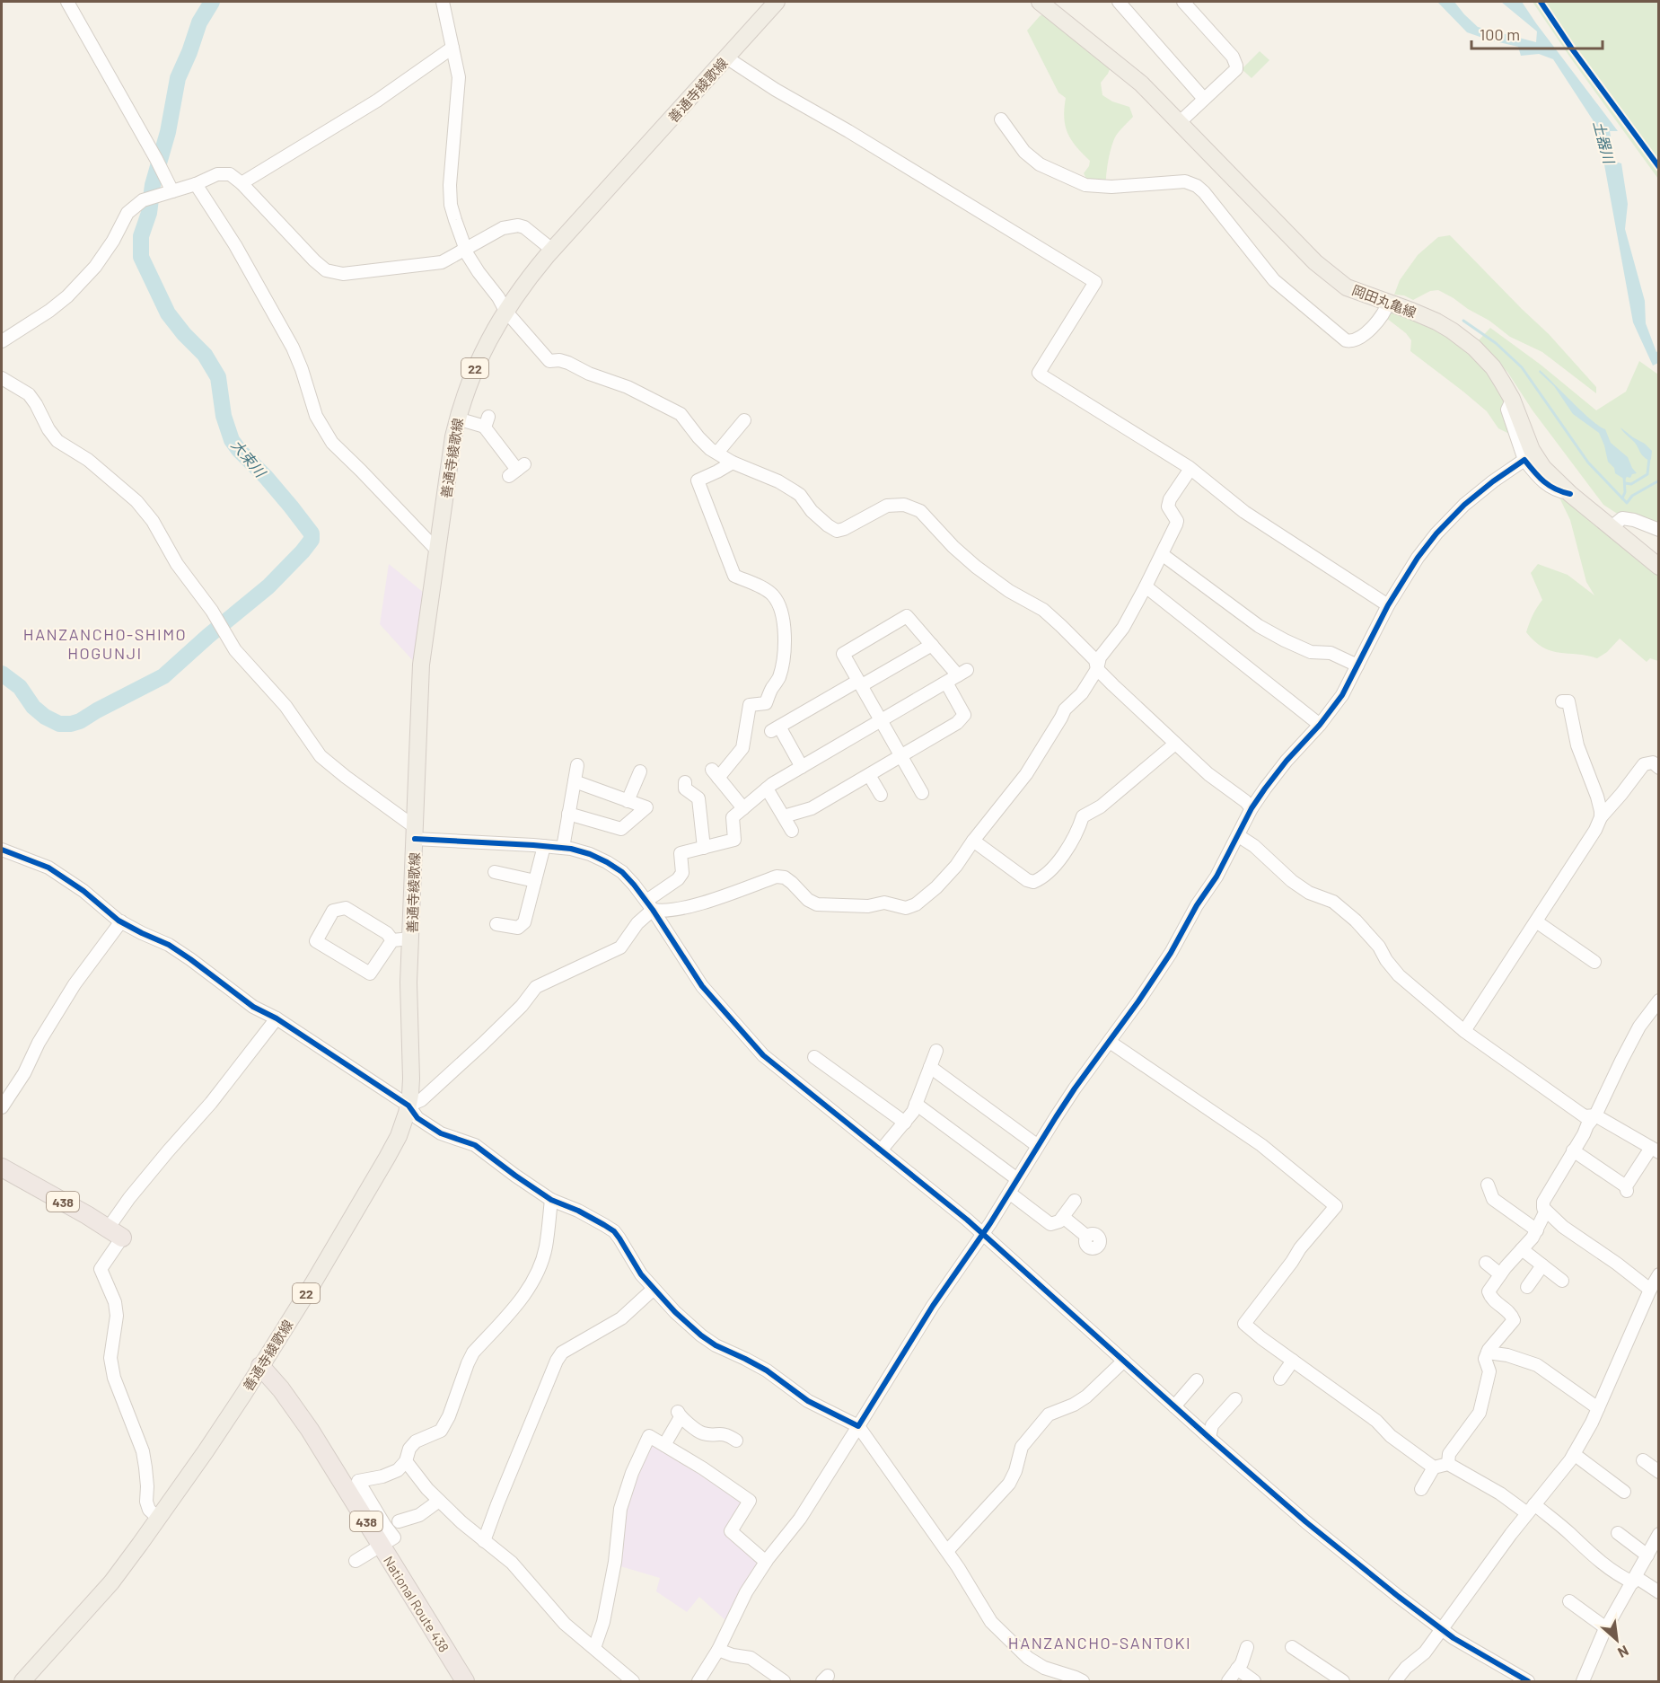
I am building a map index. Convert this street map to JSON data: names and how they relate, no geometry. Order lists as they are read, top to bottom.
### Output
{
  "streets": {
    "highway": ["438", "National Route 438"],
    "main road": ["善通寺綾歌線", "岡田丸亀線", "22"]
  },
  "crossings": [
    ["善通寺綾歌線", "National Route 438"]
  ],
  "districts": ["HANZANCHO-SHIMO HOGUNJI", "HANZANCHO-SANTOKI"],
  "water": ["土器川", "大束川"],
  "scale_bar": "100 m",
  "north": "bottom right"
}
